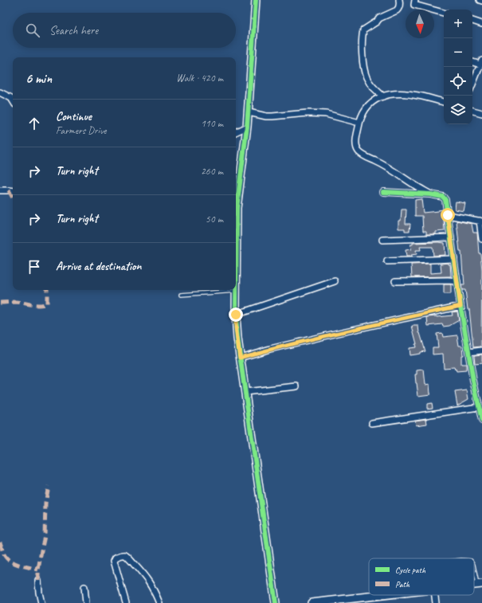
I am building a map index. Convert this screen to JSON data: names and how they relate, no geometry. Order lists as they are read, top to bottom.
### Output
{
  "legend": ["Cycle path", "Path"],
  "north": "bottom",
  "page": {
    "map_buttons": ["+", "−"],
    "search": "Search here",
    "heading": ["6 min", "Walk · 420 m"],
    "list": [
      ["Continue", "Farmers Drive", "110 m"],
      ["Turn right", "260 m"],
      ["Turn right", "50 m"],
      "Arrive at destination"
    ]
  }
}
